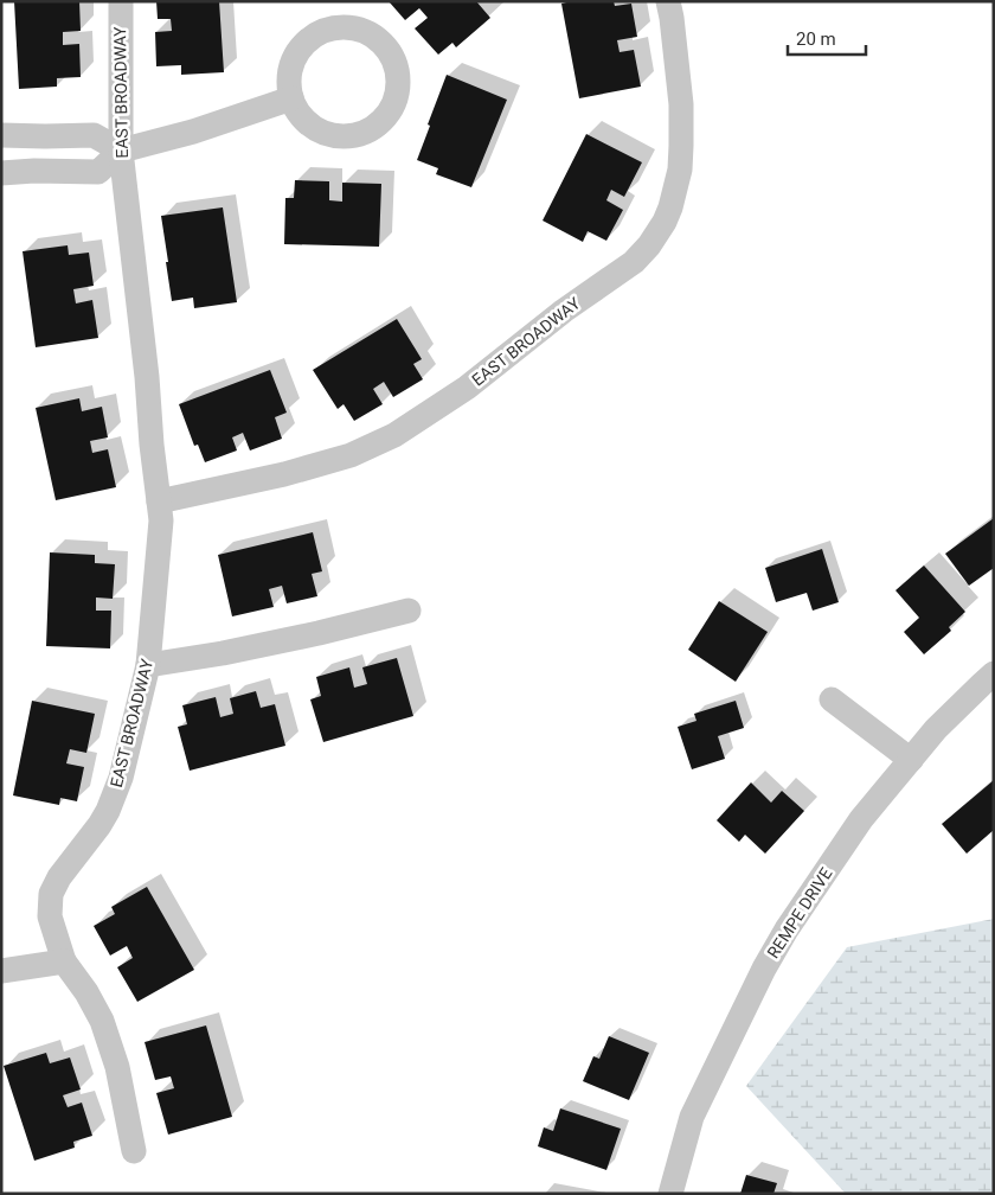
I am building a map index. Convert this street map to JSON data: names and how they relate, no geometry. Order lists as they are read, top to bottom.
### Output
{
  "streets": {
    "street": ["EAST BROADWAY", "REMPE DRIVE"]
  },
  "scale_bar": "20 m"
}
